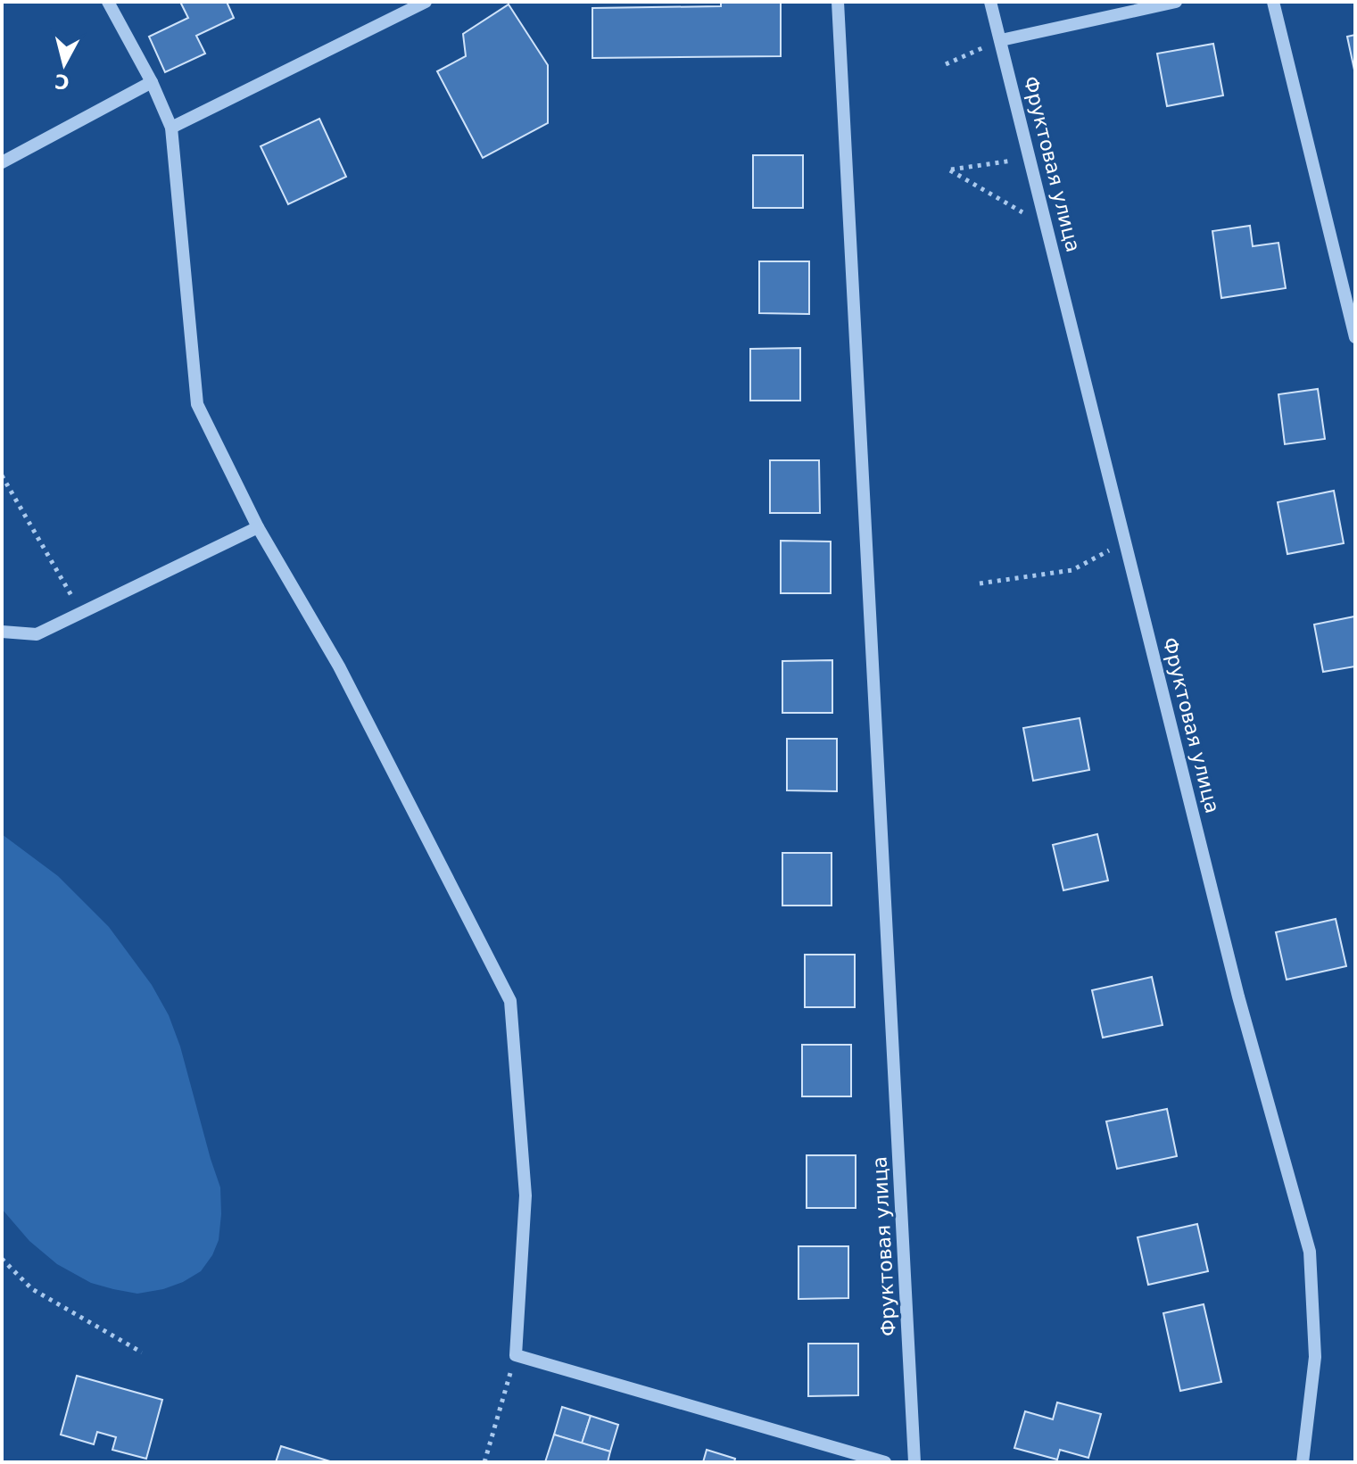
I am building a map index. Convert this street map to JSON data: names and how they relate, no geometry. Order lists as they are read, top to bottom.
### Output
{
  "streets": {
    "street": ["Фруктовая улица"]
  },
  "north": "bottom"
}
